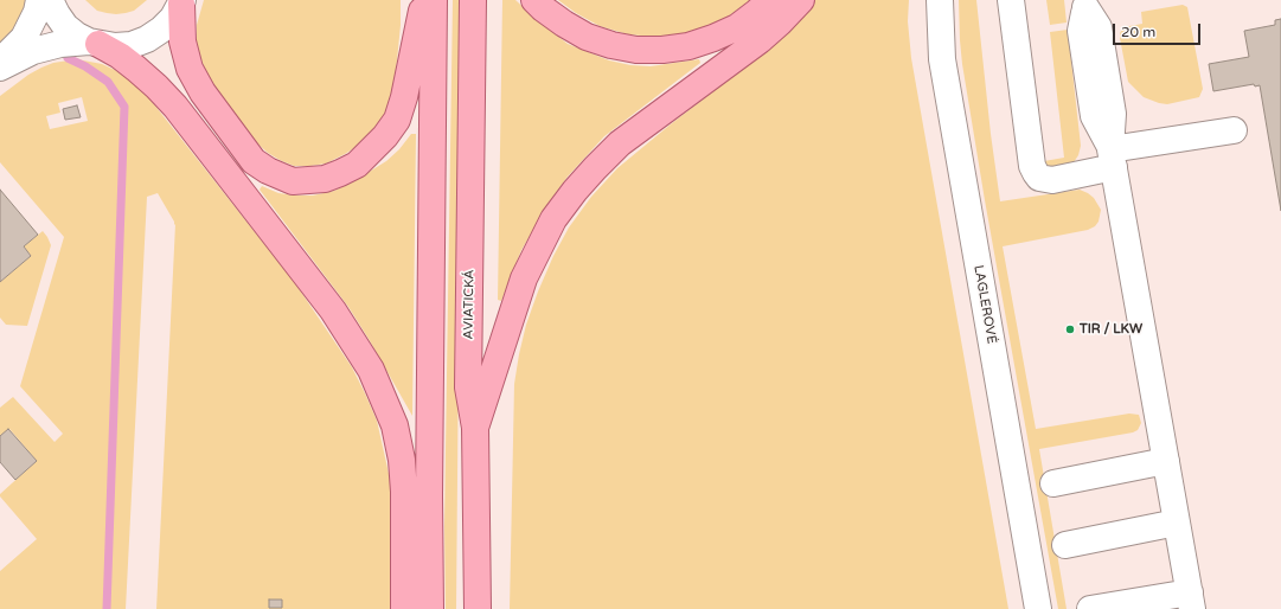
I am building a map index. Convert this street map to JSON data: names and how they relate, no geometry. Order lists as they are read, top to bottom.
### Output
{
  "streets": {
    "main road": ["AVIATICKÁ"],
    "street": ["LAGLEROVÉ"]
  },
  "places": ["TIR / LKW"],
  "scale_bar": "20 m"
}
